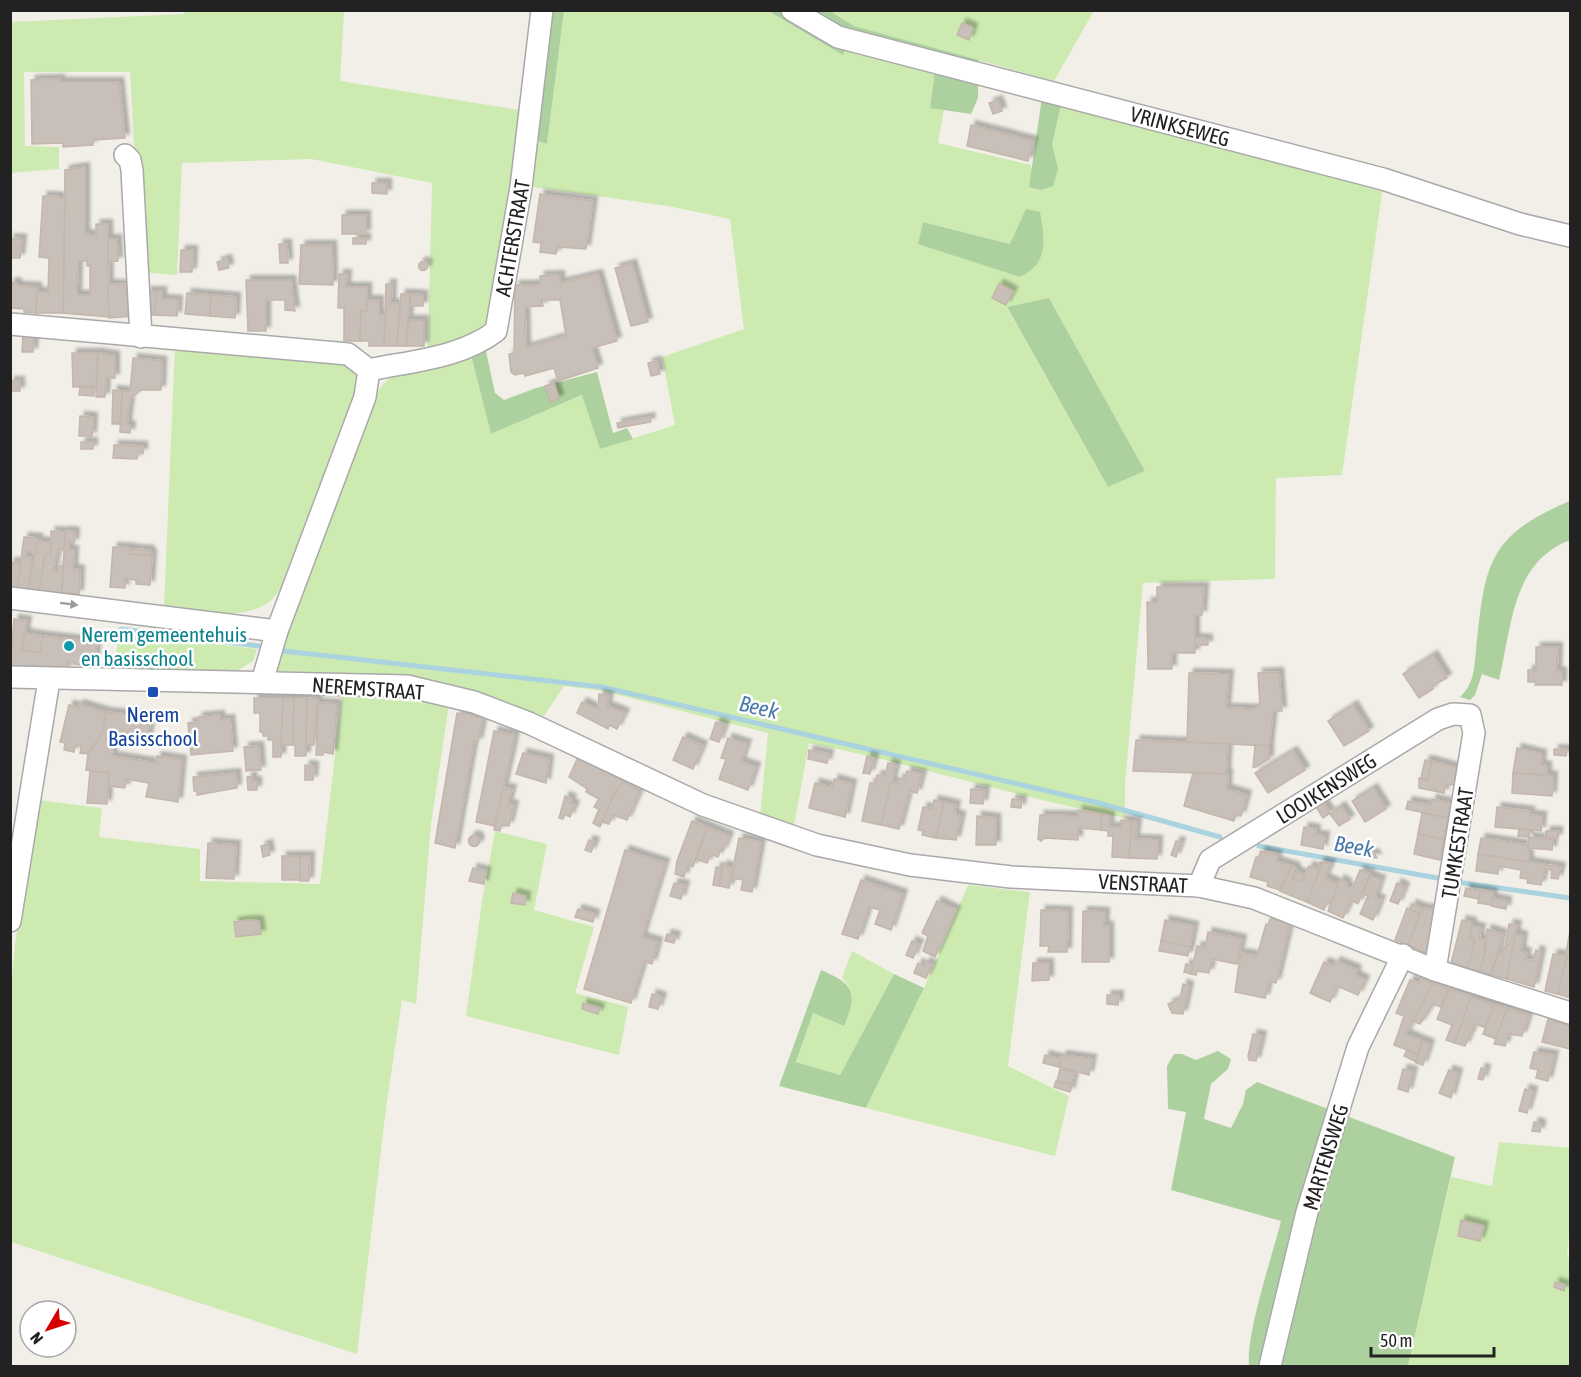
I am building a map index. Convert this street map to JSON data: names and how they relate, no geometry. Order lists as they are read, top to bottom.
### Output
{
  "streets": {
    "street": [
      "VRINKSEWEG",
      "ACHTERSTRAAT",
      "NEREMSTRAAT",
      "LOOIKENSWEG",
      "TUMKESTRAAT",
      "VENSTRAAT",
      "MARTENSWEG"
    ]
  },
  "crossings": [
    ["NEREMSTRAAT", "VENSTRAAT"],
    ["LOOIKENSWEG", "TUMKESTRAAT"],
    ["LOOIKENSWEG", "VENSTRAAT"],
    ["TUMKESTRAAT", "VENSTRAAT"],
    ["VENSTRAAT", "MARTENSWEG"]
  ],
  "water": ["Beek"],
  "places": {
    "other": ["Nerem gemeentehuis en basisschool"],
    "transit": ["Nerem Basisschool"]
  },
  "scale_bar": "50 m",
  "north": "bottom left"
}
